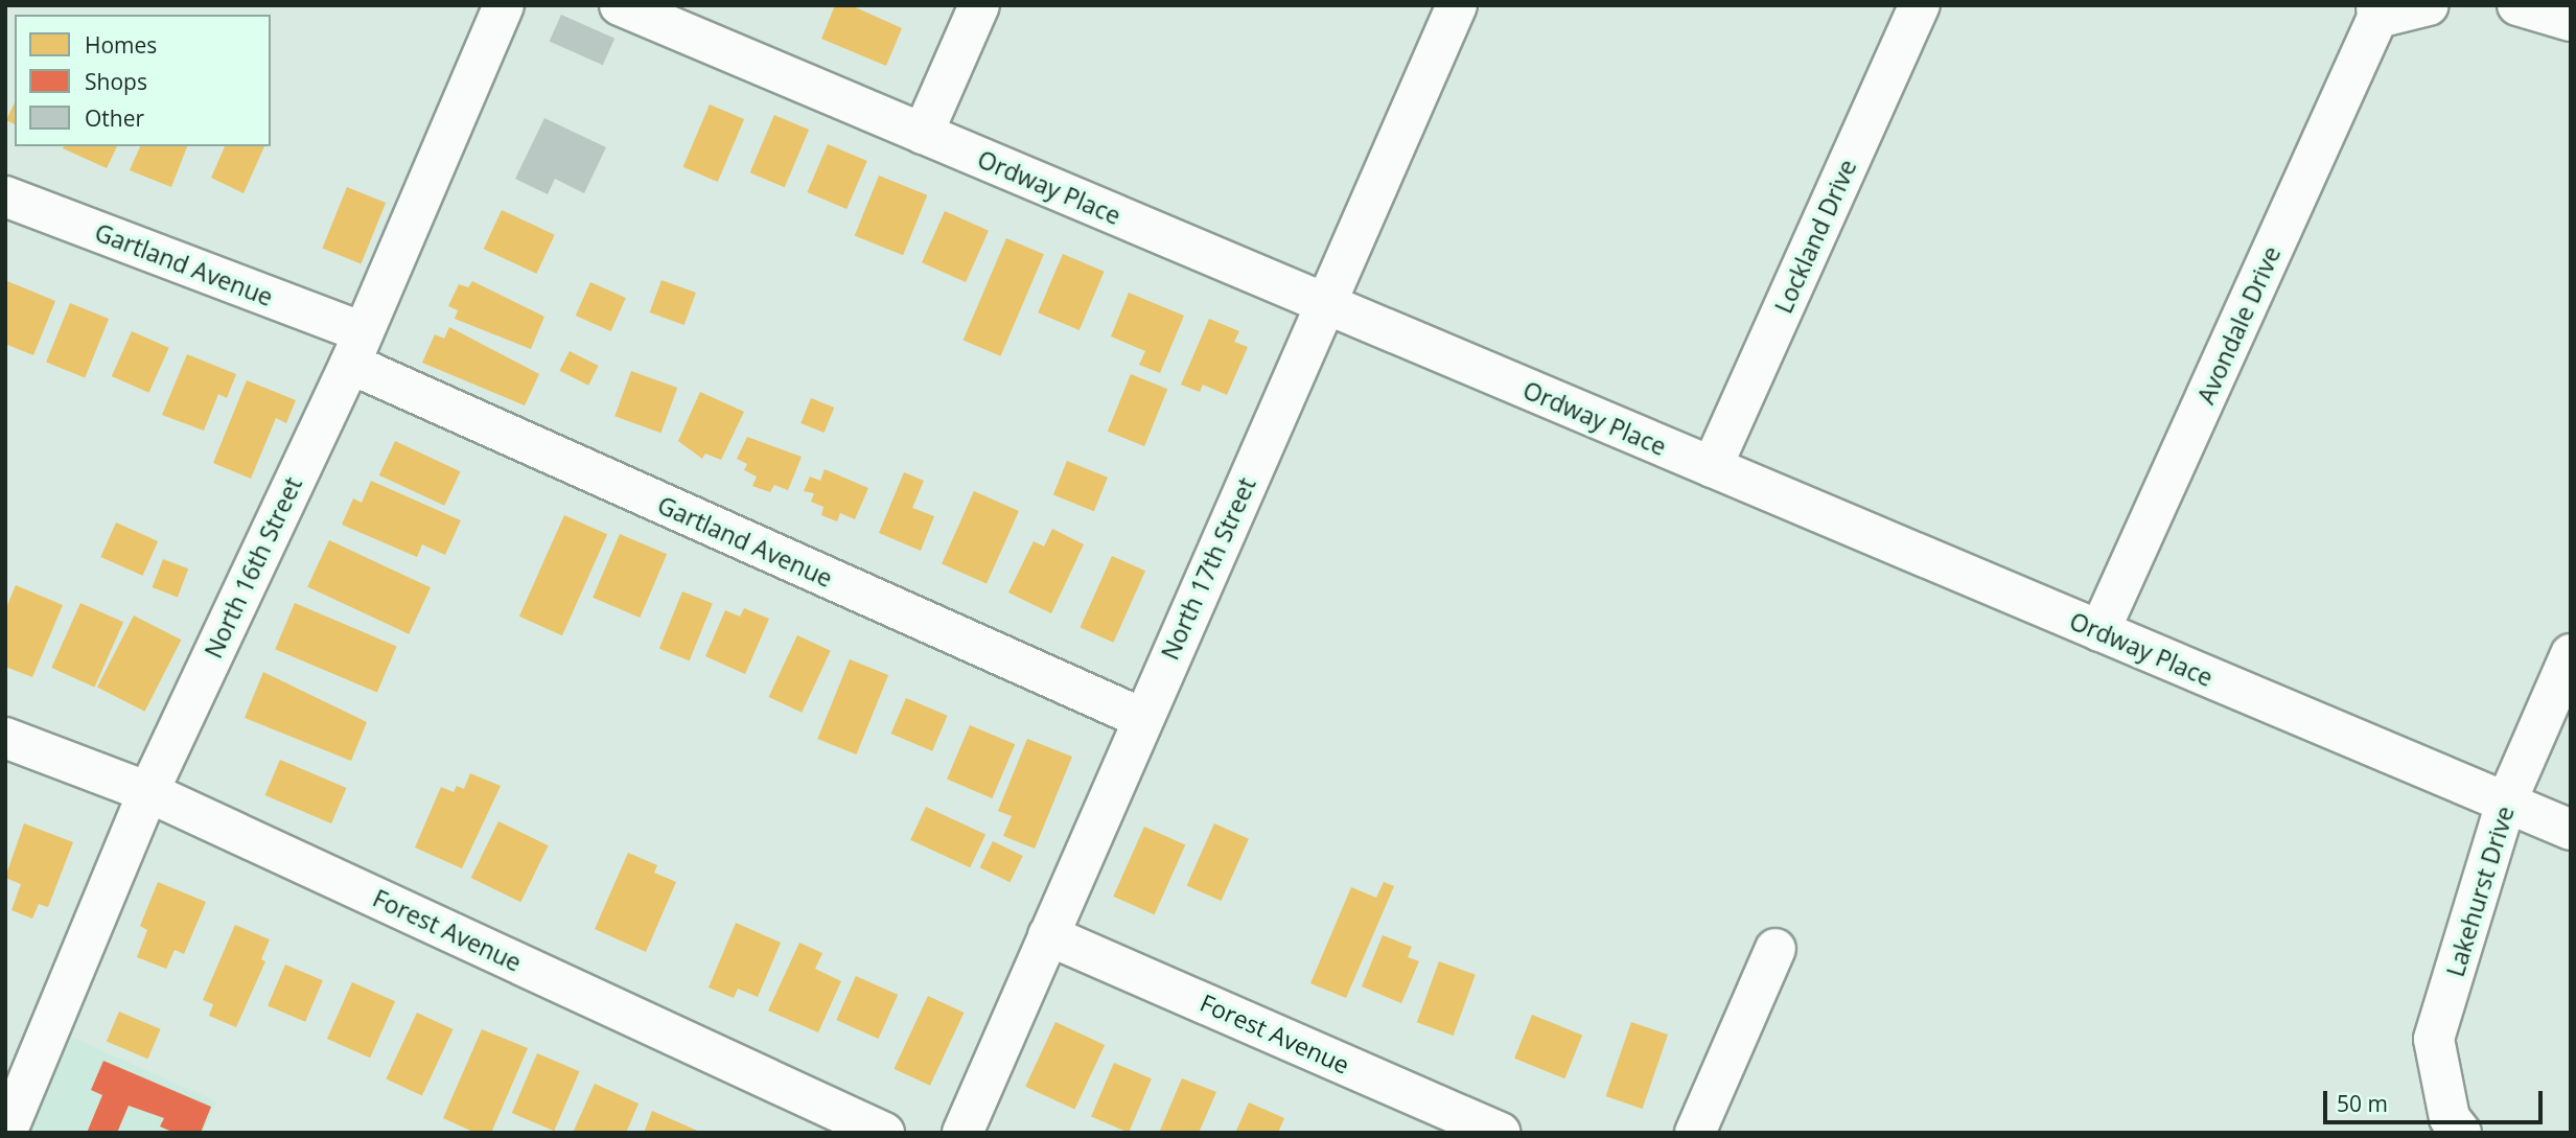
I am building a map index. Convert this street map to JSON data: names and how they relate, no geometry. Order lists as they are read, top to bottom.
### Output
{
  "streets": {
    "street": [
      "Ordway Place",
      "Lockland Drive",
      "Gartland Avenue",
      "Avondale Drive",
      "North 16th Street",
      "North 17th Street",
      "Lakehurst Drive",
      "Forest Avenue"
    ]
  },
  "crossings": [
    ["Ordway Place", "Lockland Drive"],
    ["Ordway Place", "Avondale Drive"],
    ["Ordway Place", "North 17th Street"],
    ["Ordway Place", "Lakehurst Drive"],
    ["Gartland Avenue", "North 16th Street"],
    ["Gartland Avenue", "North 17th Street"],
    ["North 16th Street", "Forest Avenue"],
    ["North 17th Street", "Forest Avenue"]
  ],
  "legend": ["Homes", "Shops", "Other"],
  "scale_bar": "50 m"
}
